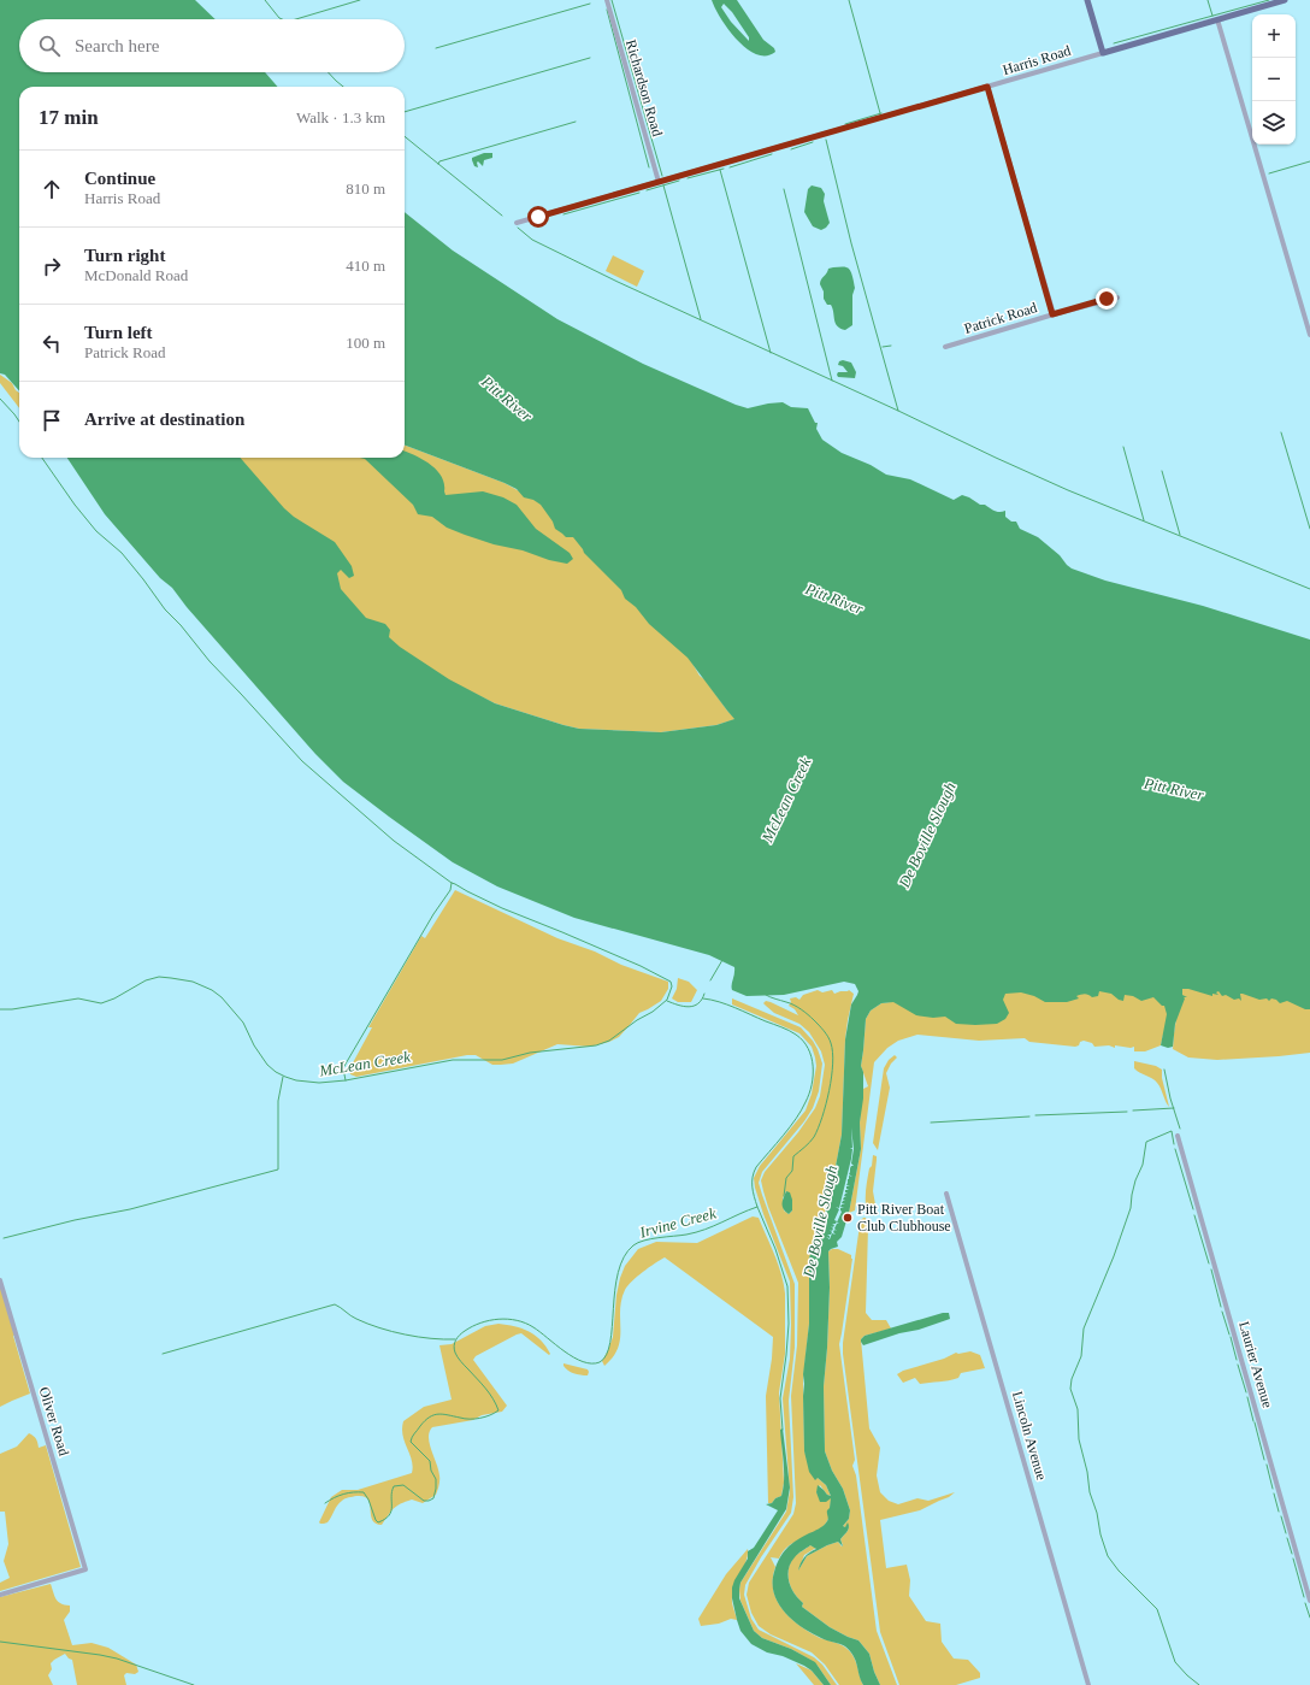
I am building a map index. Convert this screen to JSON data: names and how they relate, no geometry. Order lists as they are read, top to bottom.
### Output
{
  "streets": {
    "main road": ["Harris Road"],
    "street": [
      "Richardson Road",
      "Patrick Road",
      "Laurier Avenue",
      "Oliver Road",
      "Lincoln Avenue"
    ]
  },
  "crossings": [
    ["Harris Road", "Richardson Road"]
  ],
  "water": [
    "Pitt River",
    "McLean Creek",
    "De Boville Slough",
    "Irvine Creek"
  ],
  "places": ["Pitt River Boat Club Clubhouse"],
  "page": {
    "map_buttons": ["+", "−"],
    "search": "Search here",
    "heading": ["17 min", "Walk · 1.3 km"],
    "list": [
      ["Continue", "Harris Road", "810 m"],
      ["Turn right", "McDonald Road", "410 m"],
      ["Turn left", "Patrick Road", "100 m"],
      "Arrive at destination"
    ]
  }
}
